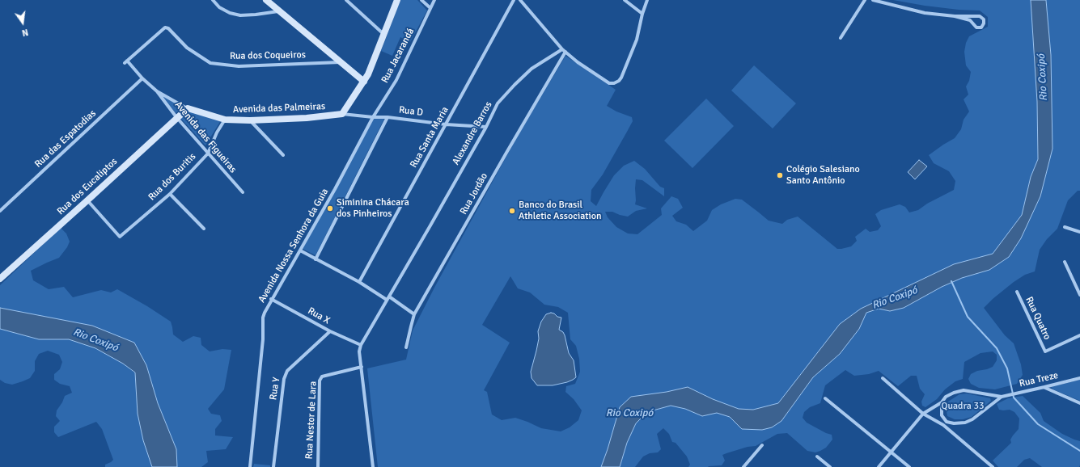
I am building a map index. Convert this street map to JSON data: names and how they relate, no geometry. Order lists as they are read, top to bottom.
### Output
{
  "streets": {
    "street": [
      "Rua dos Coqueiros",
      "Rua Jacarandá",
      "Avenida das Palmeiras",
      "Rua D",
      "Alexandre Barros",
      "Avenida das Figueiras",
      "Rua Santa Maria",
      "Rua das Espatodias",
      "Rua dos Buritis",
      "Rua dos Eucaliptos",
      "Rua Jordão",
      "Avenida Nossa Senhora da Guia",
      "Rua X",
      "Rua Quatro",
      "Rua Treze",
      "Rua Y",
      "Rua Nestor de Lara"
    ]
  },
  "crossings": [
    ["Rua dos Coqueiros", "Avenida das Palmeiras"],
    ["Rua Jacarandá", "Avenida das Palmeiras"],
    ["Rua Jacarandá", "Rua D"],
    ["Rua Jacarandá", "Avenida Nossa Senhora da Guia"],
    ["Avenida das Palmeiras", "Rua D"],
    ["Avenida das Palmeiras", "Avenida das Figueiras"],
    ["Avenida das Palmeiras", "Rua das Espatodias"],
    ["Avenida das Palmeiras", "Rua dos Buritis"],
    ["Avenida das Palmeiras", "Rua dos Eucaliptos"],
    ["Avenida das Palmeiras", "Avenida Nossa Senhora da Guia"],
    ["Rua D", "Alexandre Barros"],
    ["Rua D", "Rua Santa Maria"],
    ["Rua D", "Avenida Nossa Senhora da Guia"],
    ["Alexandre Barros", "Rua Jordão"],
    ["Alexandre Barros", "Rua X"],
    ["Avenida das Figueiras", "Rua dos Buritis"],
    ["Avenida das Figueiras", "Rua dos Eucaliptos"],
    ["Rua dos Buritis", "Rua dos Eucaliptos"],
    ["Avenida Nossa Senhora da Guia", "Rua X"],
    ["Rua X", "Rua Y"]
  ],
  "water": ["Rio Coxipó"],
  "parks": ["Quadra 33"],
  "places": ["Colégio Salesiano Santo Antônio", "Siminina Chácara dos Pinheiros", "Banco do Brasil Athletic Association"],
  "north": "bottom"
}
